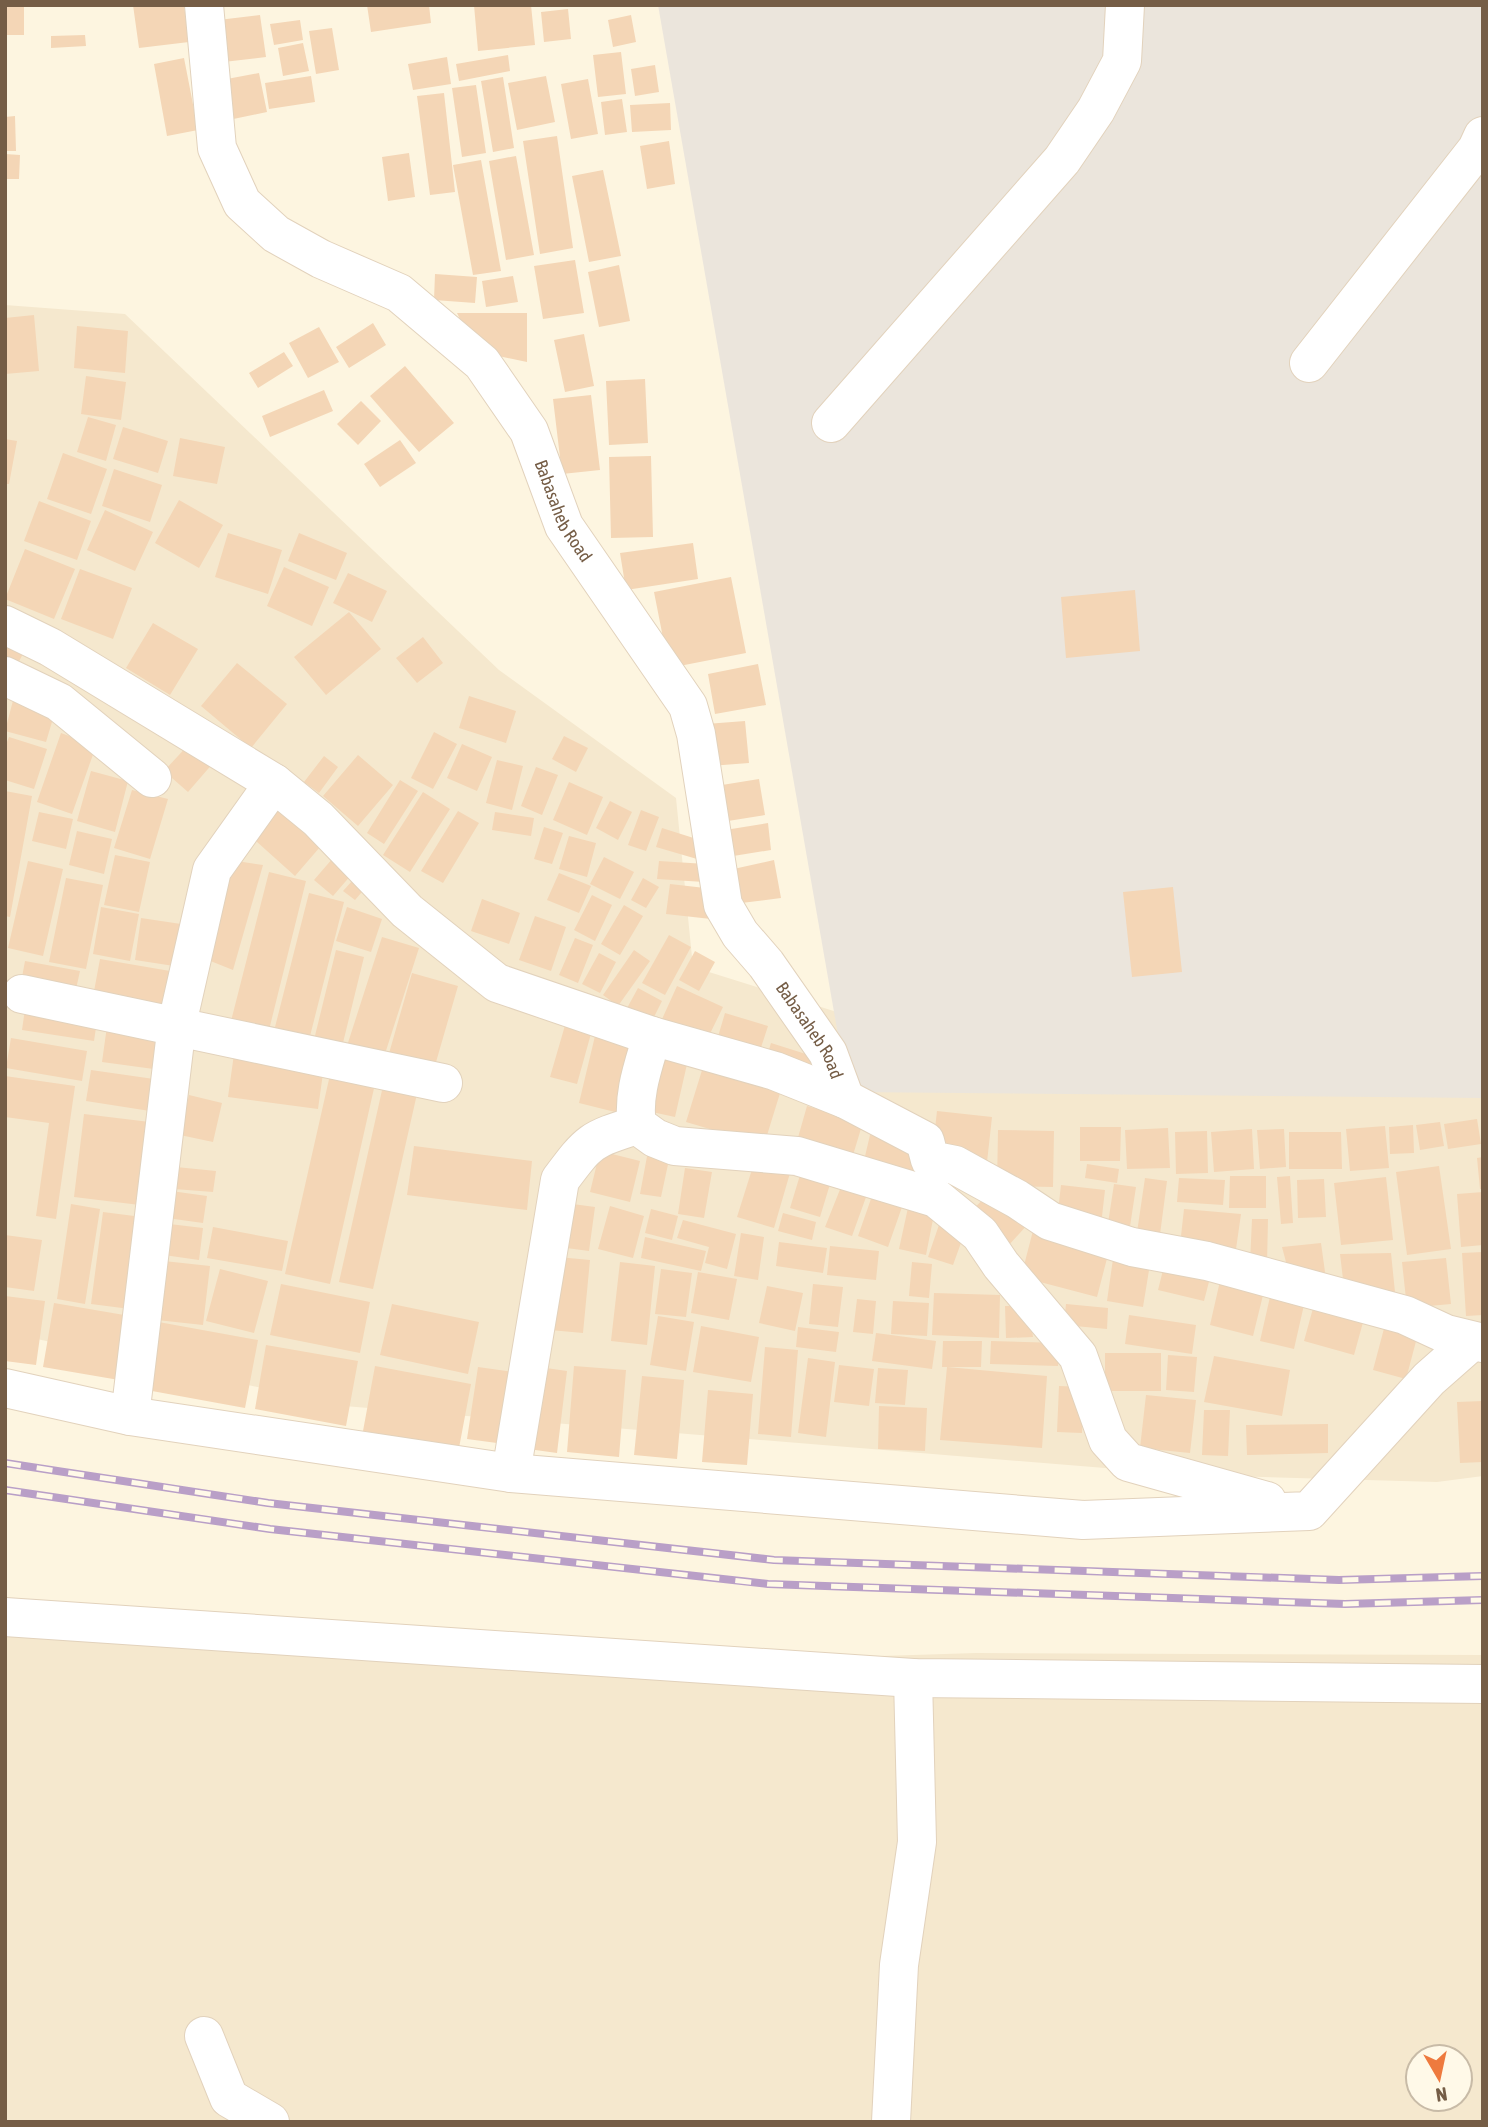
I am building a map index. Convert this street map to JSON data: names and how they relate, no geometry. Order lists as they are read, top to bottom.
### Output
{
  "streets": {
    "street": ["Babasaheb Road"]
  },
  "north": "bottom"
}
